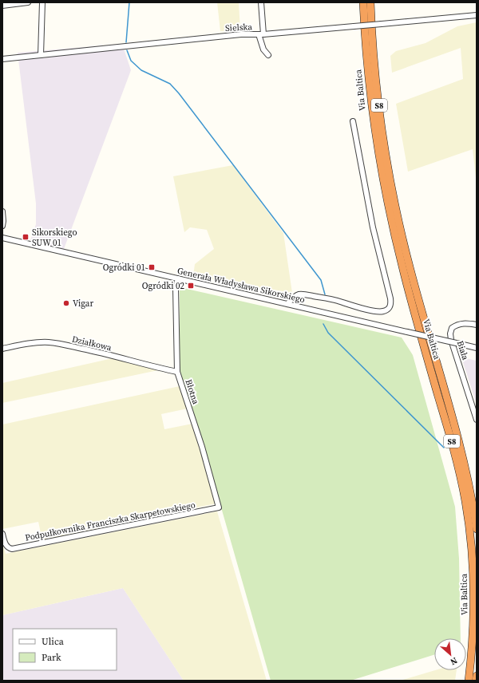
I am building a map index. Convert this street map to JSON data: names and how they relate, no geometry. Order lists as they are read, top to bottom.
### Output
{
  "streets": {
    "highway": ["Via Baltica", "S8"],
    "street": [
      "Sielska",
      "Generała Władysława Sikorskiego",
      "Działkowa",
      "Biała",
      "Błotna",
      "Podpułkownika Franciszka Skarpetowskiego"
    ]
  },
  "crossings": [
    ["Generała Władysława Sikorskiego", "Błotna"],
    ["Działkowa", "Błotna"],
    ["Błotna", "Podpułkownika Franciszka Skarpetowskiego"]
  ],
  "places": {
    "transit": ["Sikorskiego SUW 01", "Ogródki 01", "Ogródki 02"],
    "other": ["Vigar"]
  },
  "legend": ["Ulica", "Park"],
  "north": "bottom right"
}
